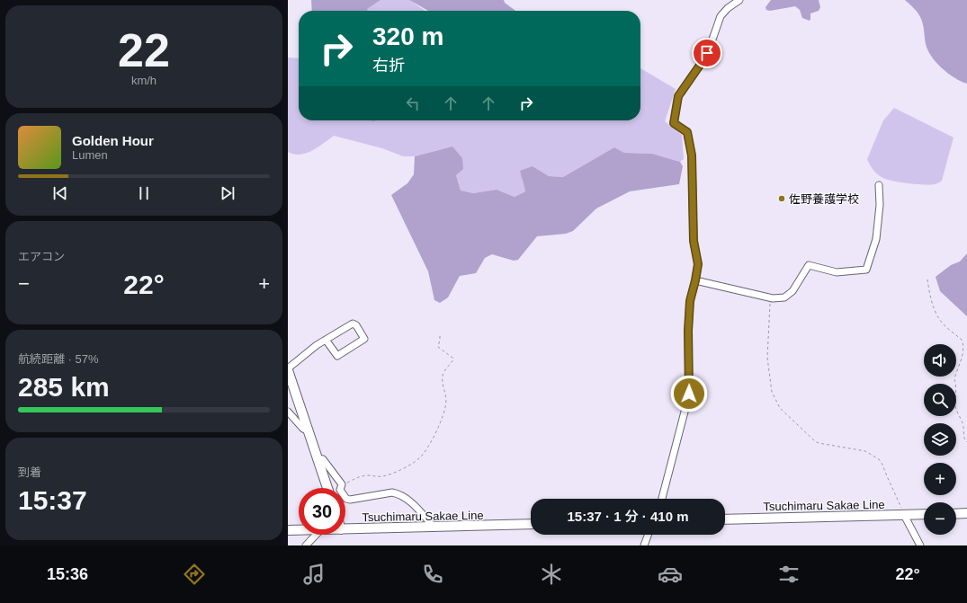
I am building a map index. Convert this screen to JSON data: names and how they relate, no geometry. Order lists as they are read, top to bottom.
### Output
{
  "streets": {
    "main road": ["Tsuchimaru Sakae Line"]
  },
  "places": ["佐野養護学校"],
  "page": {
    "tile": [
      ["22", "km/h"],
      "エアコン",
      ["航続距離 · 57%", "285 km"],
      ["到着", "15:37"]
    ],
    "turn": ["320 m", "右折"],
    "song": ["Golden Hour", "Lumen"],
    "heat": ["−", "22°", "+"],
    "map_buttons": ["+", "−"],
    "limit": "30",
    "trip": "15:37 · 1 分 · 410 m",
    "tabs": ["15:36", "22°"]
  }
}
